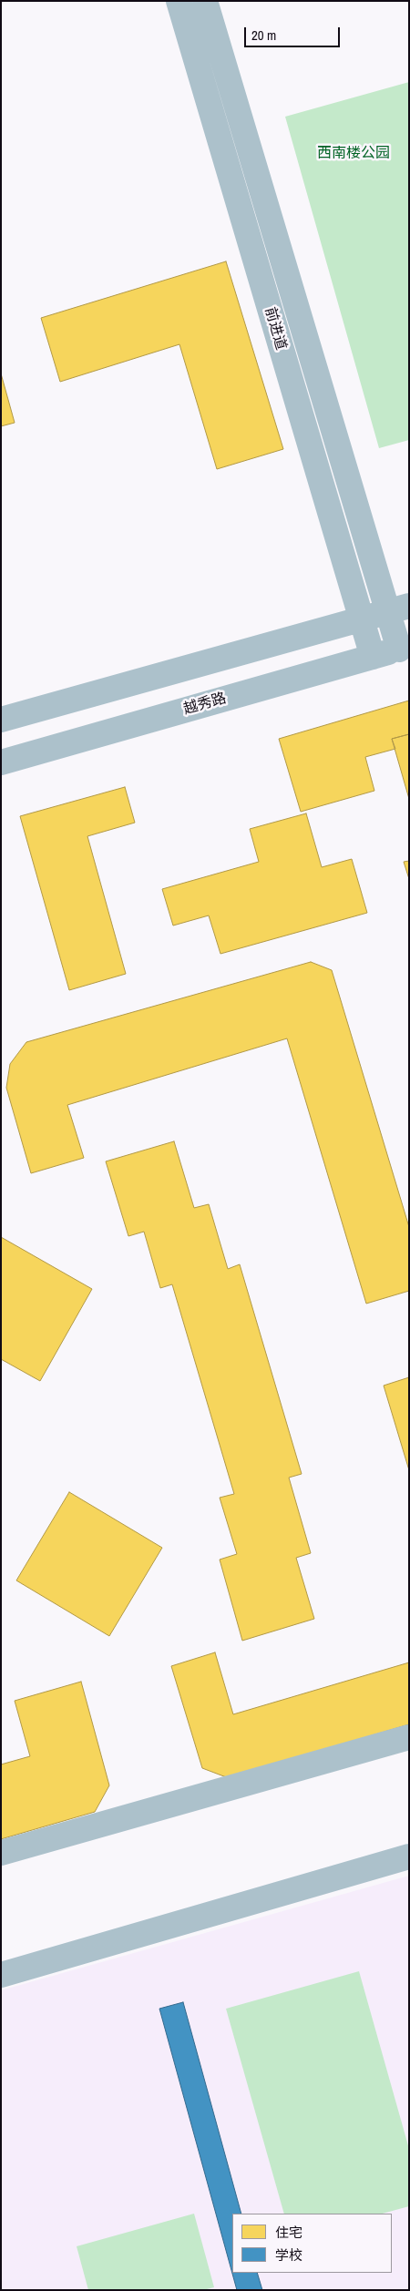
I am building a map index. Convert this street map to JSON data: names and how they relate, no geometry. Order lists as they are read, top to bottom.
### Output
{
  "streets": {
    "street": ["前进道", "越秀路"]
  },
  "crossings": [
    ["前进道", "越秀路"]
  ],
  "parks": ["西南楼公园"],
  "legend": ["住宅", "学校"],
  "scale_bar": "20 m"
}
